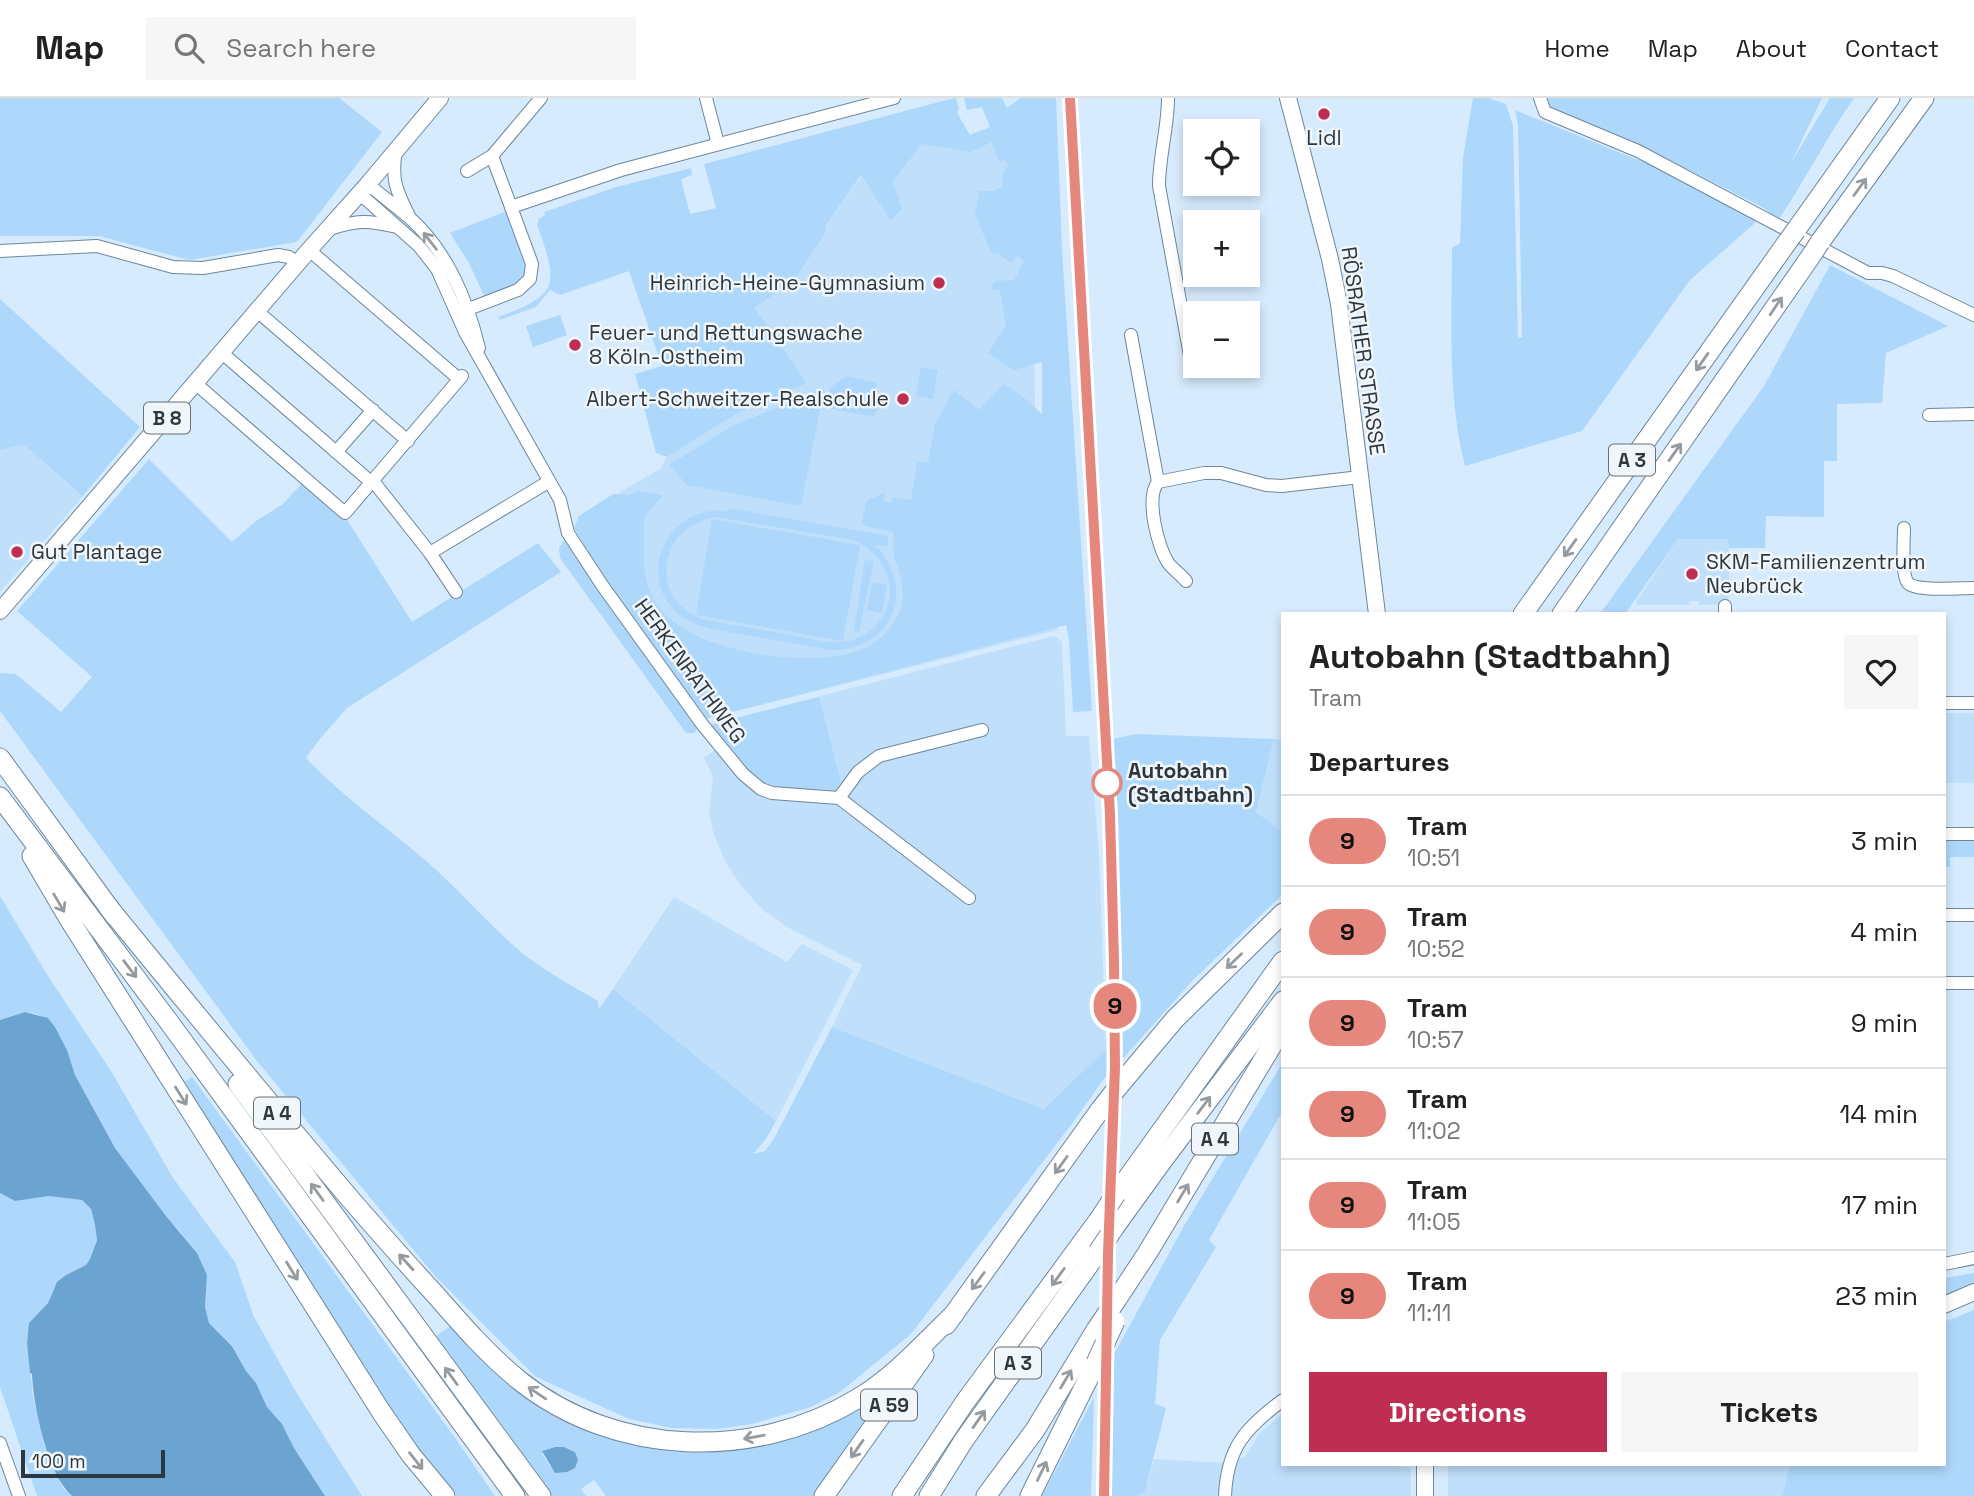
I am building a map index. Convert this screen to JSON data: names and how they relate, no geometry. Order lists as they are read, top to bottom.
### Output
{
  "streets": {
    "highway": ["A 3", "A 4", "A 59"],
    "main road": ["RÖSRATHER STRASSE", "B 8"],
    "street": ["HERKENRATHWEG"]
  },
  "crossings": [
    ["A 4", "A 59"]
  ],
  "places": [
    "Lidl",
    "Heinrich-Heine-Gymnasium",
    "Feuer- und Rettungswache 8 Köln-Ostheim",
    "Albert-Schweitzer-Realschule",
    "Gut Plantage",
    "SKM-Familienzentrum Neubrück",
    "Autobahn (Stadtbahn)"
  ],
  "lines": ["tram line 9"],
  "scale_bar": "100 m",
  "page": {
    "header": "Map",
    "search": "Search here",
    "nav": [
      "Home",
      "Map",
      "About",
      "Contact"
    ],
    "on_map": "9",
    "map_buttons": ["+", "−"],
    "heading": [
      ["Autobahn (Stadtbahn)", "Tram"],
      "Departures"
    ],
    "list": [
      {
        "mark": "9",
        "name": "Tram",
        "note": "10:51",
        "value": "3 min"
      },
      {
        "mark": "9",
        "name": "Tram",
        "note": "10:52",
        "value": "4 min"
      },
      {
        "mark": "9",
        "name": "Tram",
        "note": "10:57",
        "value": "9 min"
      },
      {
        "mark": "9",
        "name": "Tram",
        "note": "11:02",
        "value": "14 min"
      },
      {
        "mark": "9",
        "name": "Tram",
        "note": "11:05",
        "value": "17 min"
      },
      {
        "mark": "9",
        "name": "Tram",
        "note": "11:11",
        "value": "23 min"
      }
    ],
    "buttons": ["Directions", "Tickets"],
    "scale": "100 m"
  }
}
